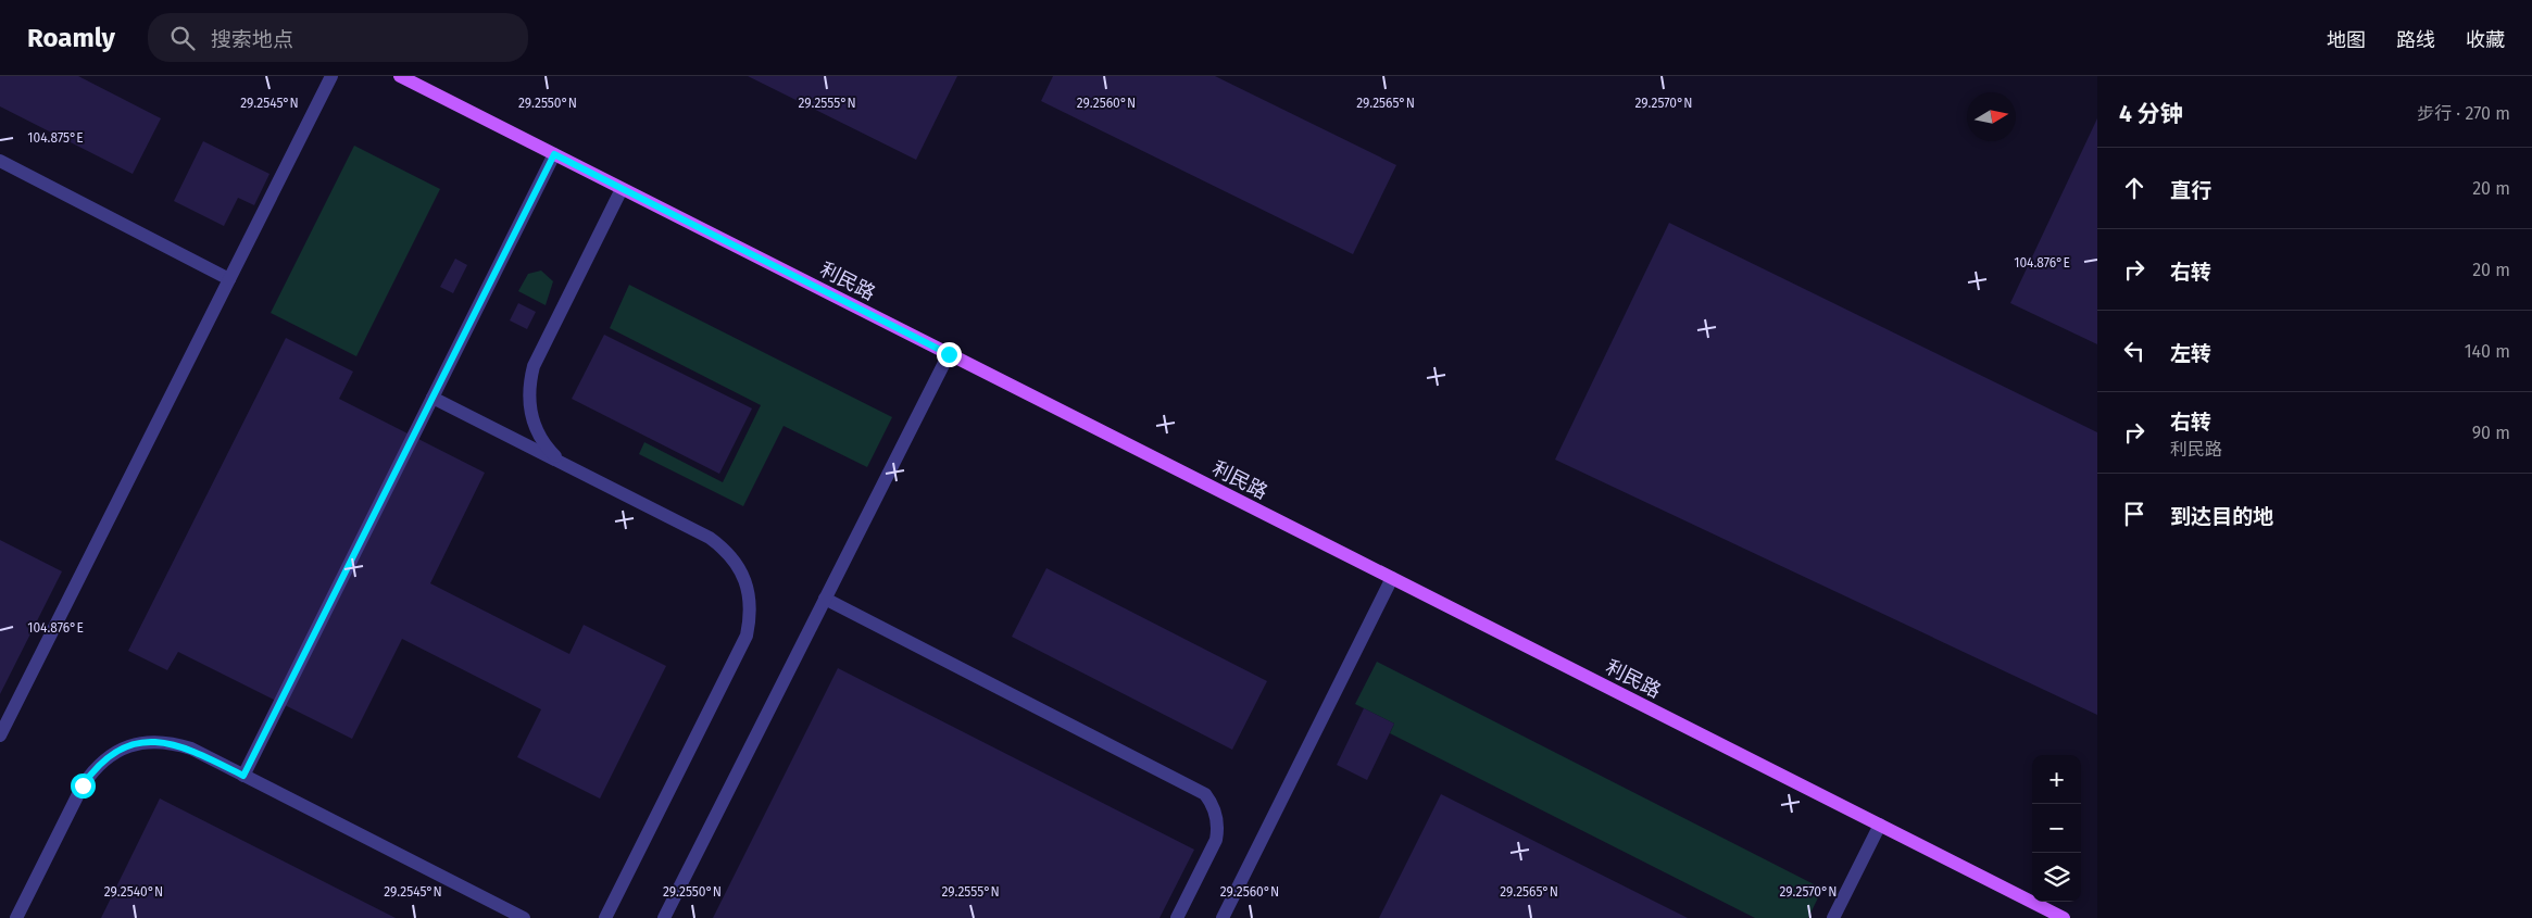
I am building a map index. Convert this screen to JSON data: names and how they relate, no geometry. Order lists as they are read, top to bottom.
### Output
{
  "streets": {
    "main road": ["利民路"]
  },
  "north": "right",
  "page": {
    "header": "Roamly",
    "search": "搜索地点",
    "nav": ["地图", "路线", "收藏"],
    "heading": ["4 分钟", "步行 · 270 m"],
    "list": [
      ["直行", "20 m"],
      ["右转", "20 m"],
      ["左转", "140 m"],
      ["右转", "利民路", "90 m"],
      "到达目的地"
    ],
    "map_buttons": ["+", "−"]
  },
  "coordinates": [
    "29.2545°N",
    "29.2550°N",
    "29.2555°N",
    "29.2560°N",
    "29.2565°N",
    "29.2570°N",
    "104.875°E",
    "104.876°E",
    "29.2540°N"
  ]
}
